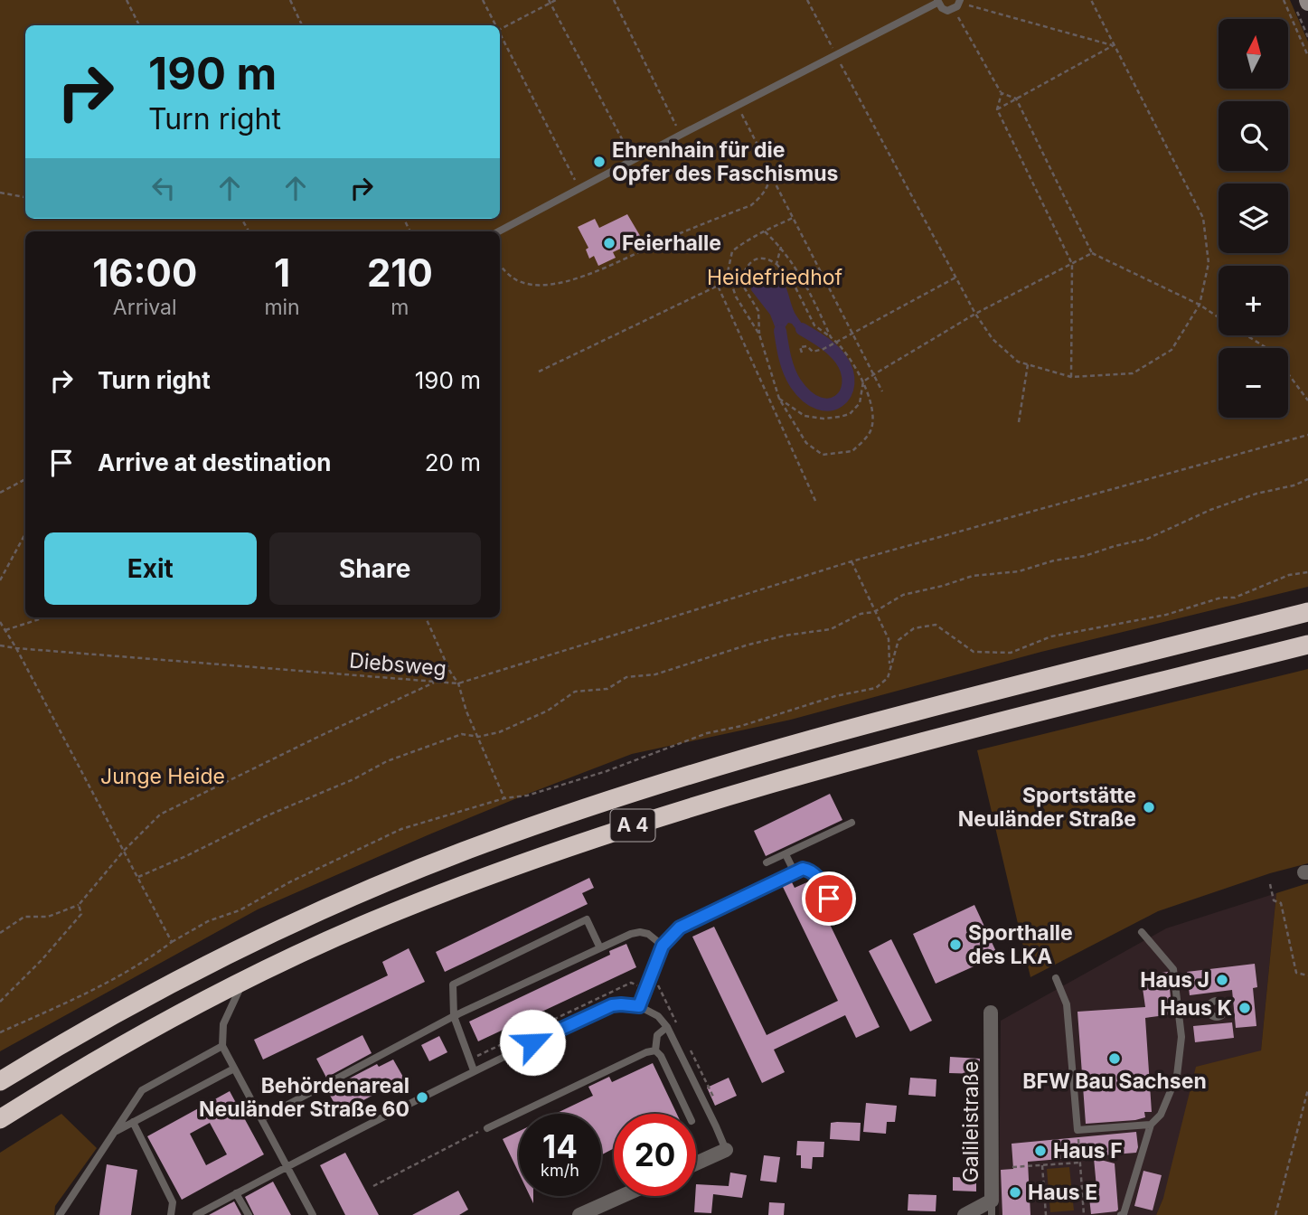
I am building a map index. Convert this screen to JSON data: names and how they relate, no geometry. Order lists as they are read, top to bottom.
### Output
{
  "streets": {
    "highway": ["A 4"],
    "street": ["Galileistraße"],
    "path": ["Diebsweg"]
  },
  "parks": ["Heidefriedhof", "Junge Heide"],
  "places": [
    "Ehrenhain für die Opfer des Faschismus",
    "Feierhalle",
    "Sportstätte Neuländer Straße",
    "Sporthalle des LKA",
    "Haus J",
    "Haus K",
    "BFW Bau Sachsen",
    "Behördenareal Neuländer Straße 60",
    "Haus F",
    "Haus E"
  ],
  "north": "top",
  "page": {
    "map_buttons": ["+", "−"],
    "turn": ["190 m", "Turn right"],
    "eta": [
      "16:00",
      "Arrival",
      "1",
      "min",
      "210",
      "m"
    ],
    "list": [
      {
        "name": "Turn right",
        "value": "190 m"
      },
      {
        "name": "Arrive at destination",
        "value": "20 m"
      }
    ],
    "buttons": ["Exit", "Share"],
    "speed": "14 km/h",
    "limit": "20"
  }
}
